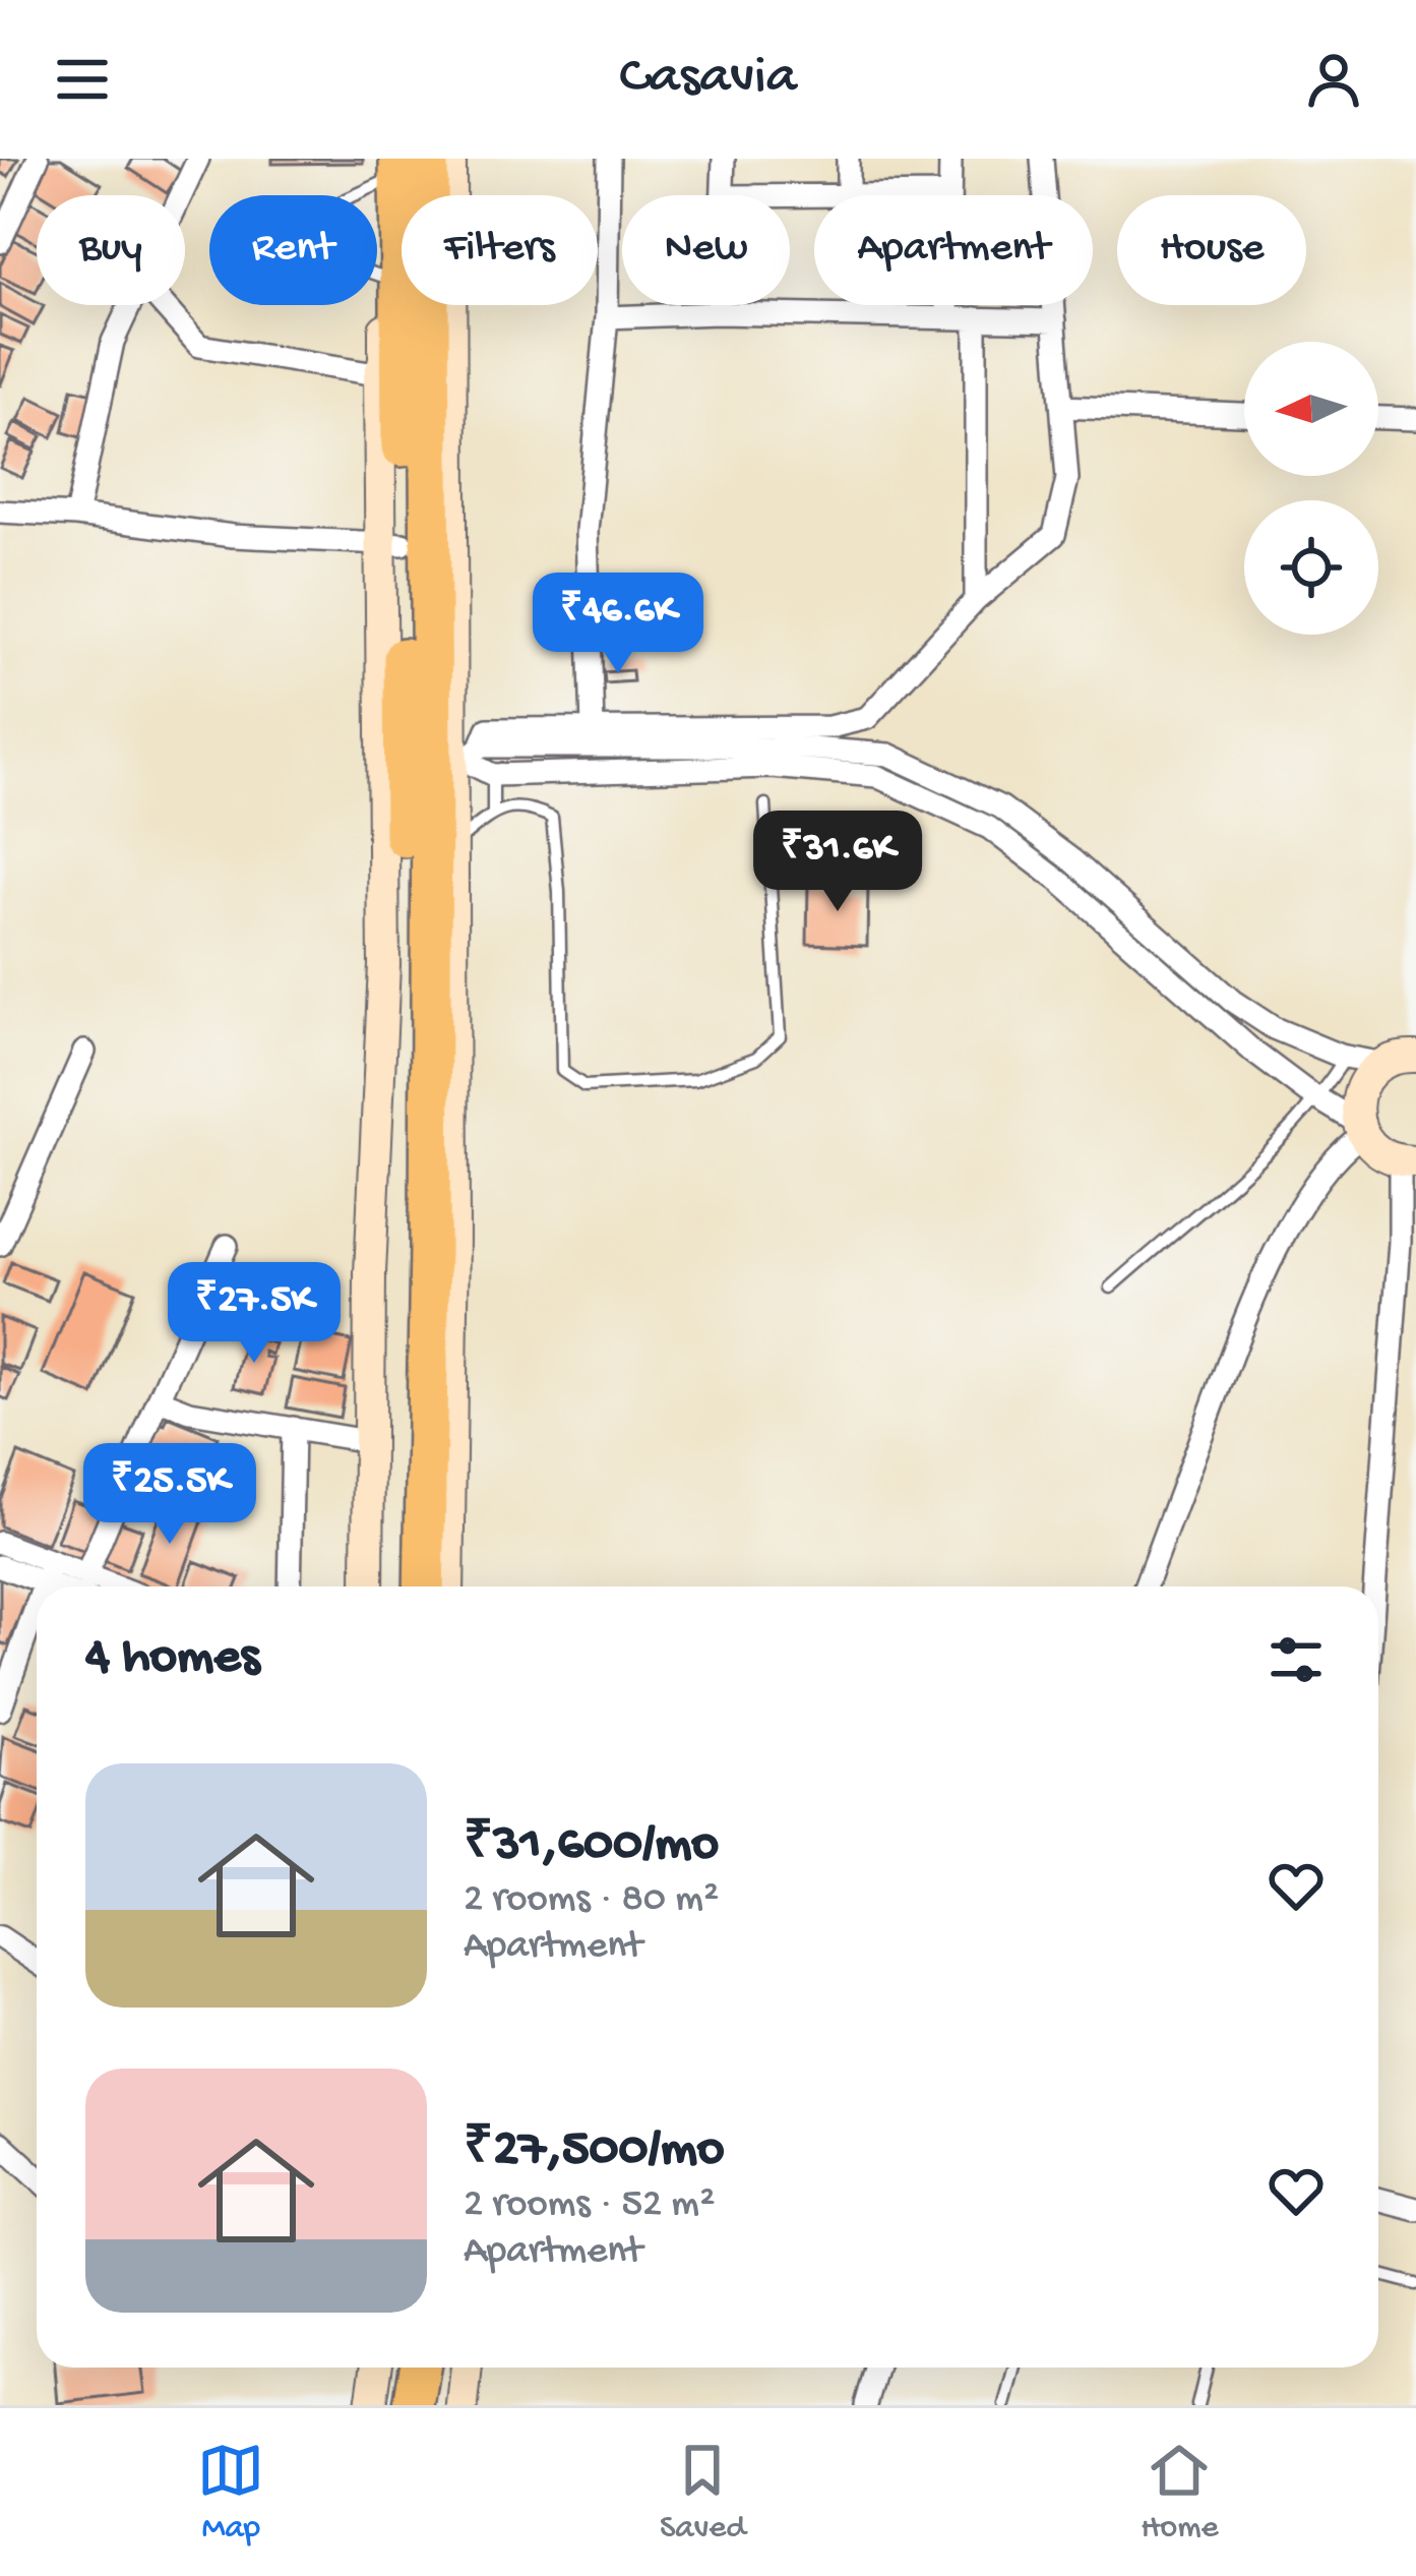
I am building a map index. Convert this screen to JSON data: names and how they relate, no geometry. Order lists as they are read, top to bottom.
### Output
{
  "north": "left",
  "page": {
    "header": "Casavia",
    "chip": [
      "Buy",
      "Rent",
      "Filters",
      "New",
      "Apartment",
      "House"
    ],
    "price": [
      "₹46.6K",
      "₹31.6K",
      "₹27.5K",
      "₹25.5K"
    ],
    "heading": "4 homes",
    "list": [
      {
        "name": "₹31,600/mo",
        "note": "2 rooms · 80 m² · Apartment"
      },
      {
        "name": "₹27,500/mo",
        "note": "2 rooms · 52 m² · Apartment"
      }
    ],
    "tabs": ["Map", "Saved", "Home"]
  }
}
